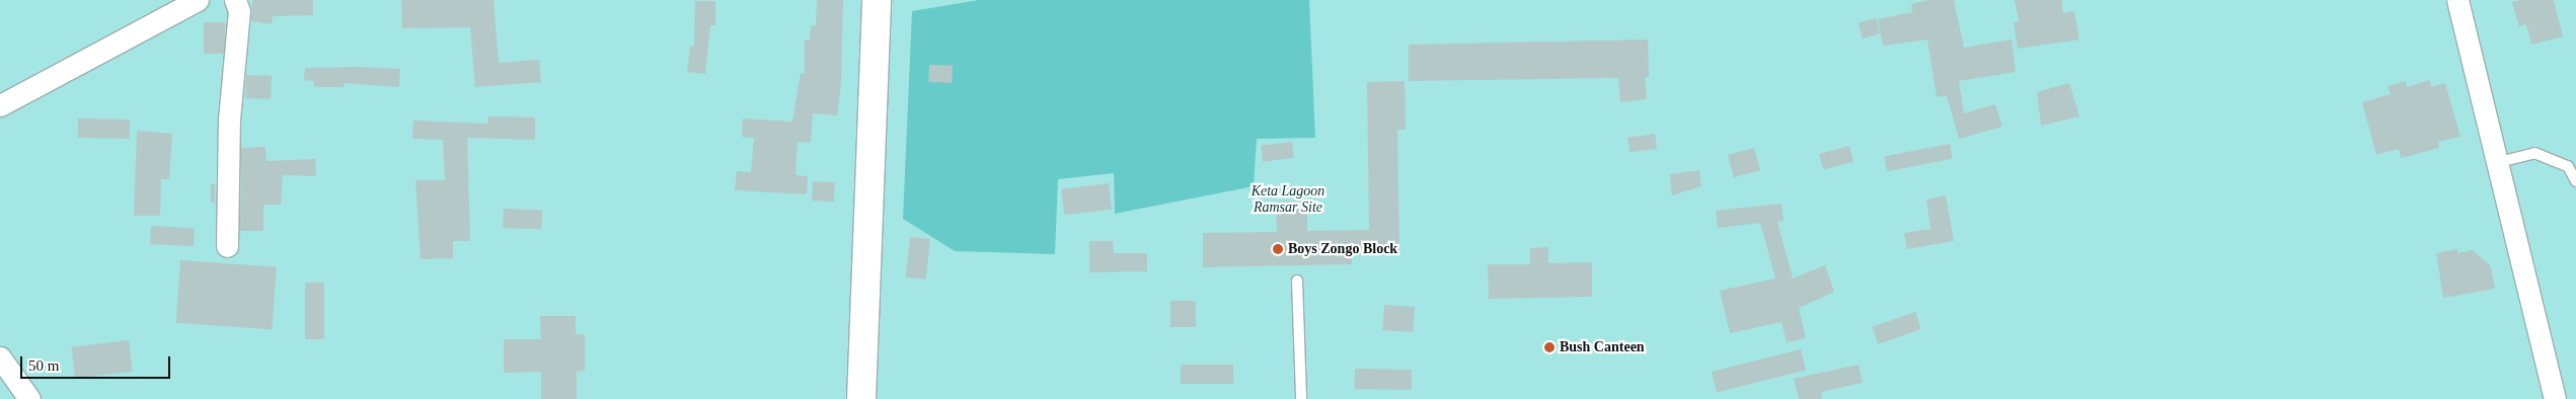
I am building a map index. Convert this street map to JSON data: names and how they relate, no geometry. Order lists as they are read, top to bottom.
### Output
{
  "parks": ["Keta Lagoon Ramsar Site"],
  "places": ["Boys Zongo Block", "Bush Canteen"],
  "scale_bar": "50 m"
}
